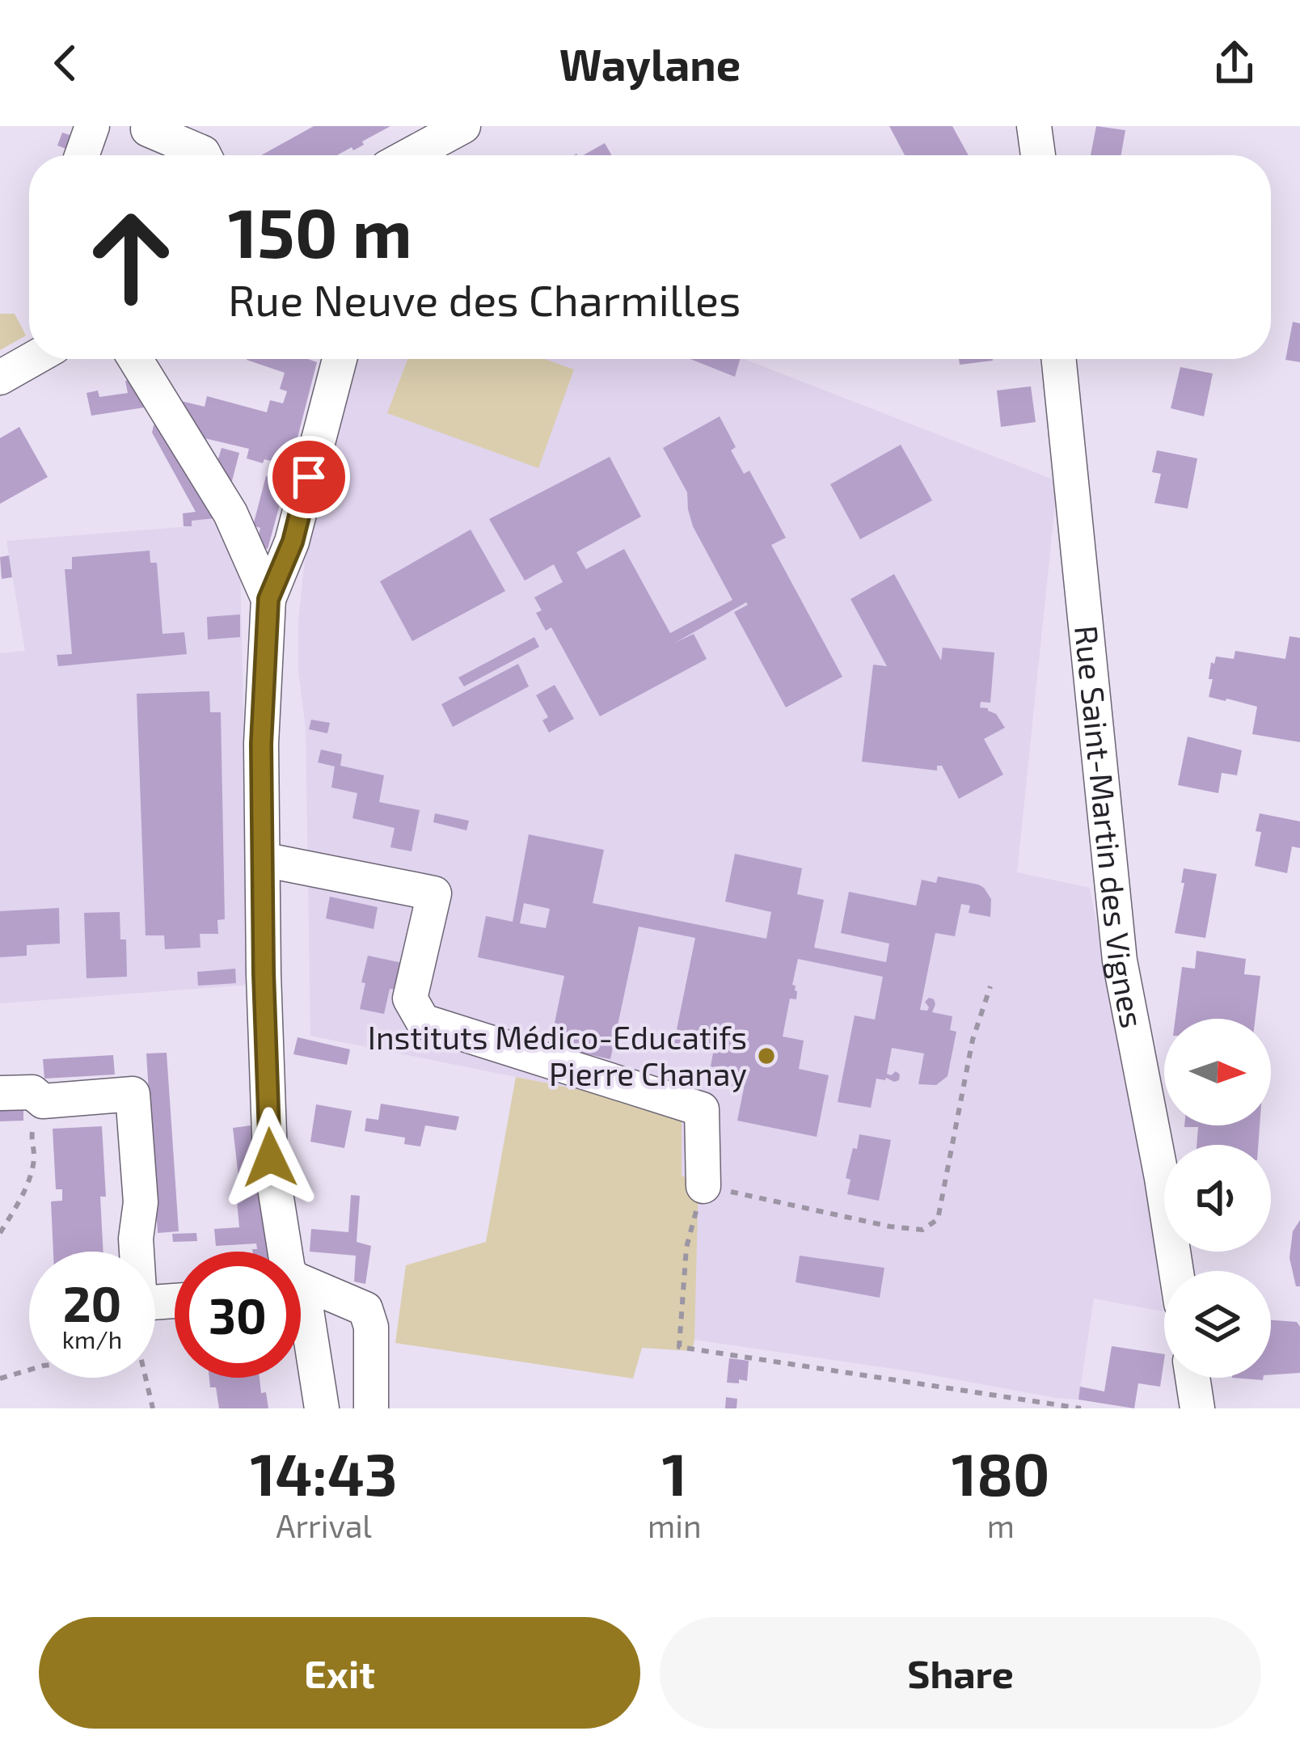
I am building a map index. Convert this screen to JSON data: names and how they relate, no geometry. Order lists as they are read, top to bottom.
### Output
{
  "streets": {
    "street": ["Rue Saint-Martin des Vignes"]
  },
  "places": ["Instituts Médico-Educatifs Pierre Chanay"],
  "north": "right",
  "page": {
    "header": "Waylane",
    "turn": ["150 m", "Rue Neuve des Charmilles"],
    "speed": "20 km/h",
    "limit": "30",
    "eta": [
      "14:43",
      "Arrival",
      "1",
      "min",
      "180",
      "m"
    ],
    "buttons": ["Exit", "Share"]
  }
}
